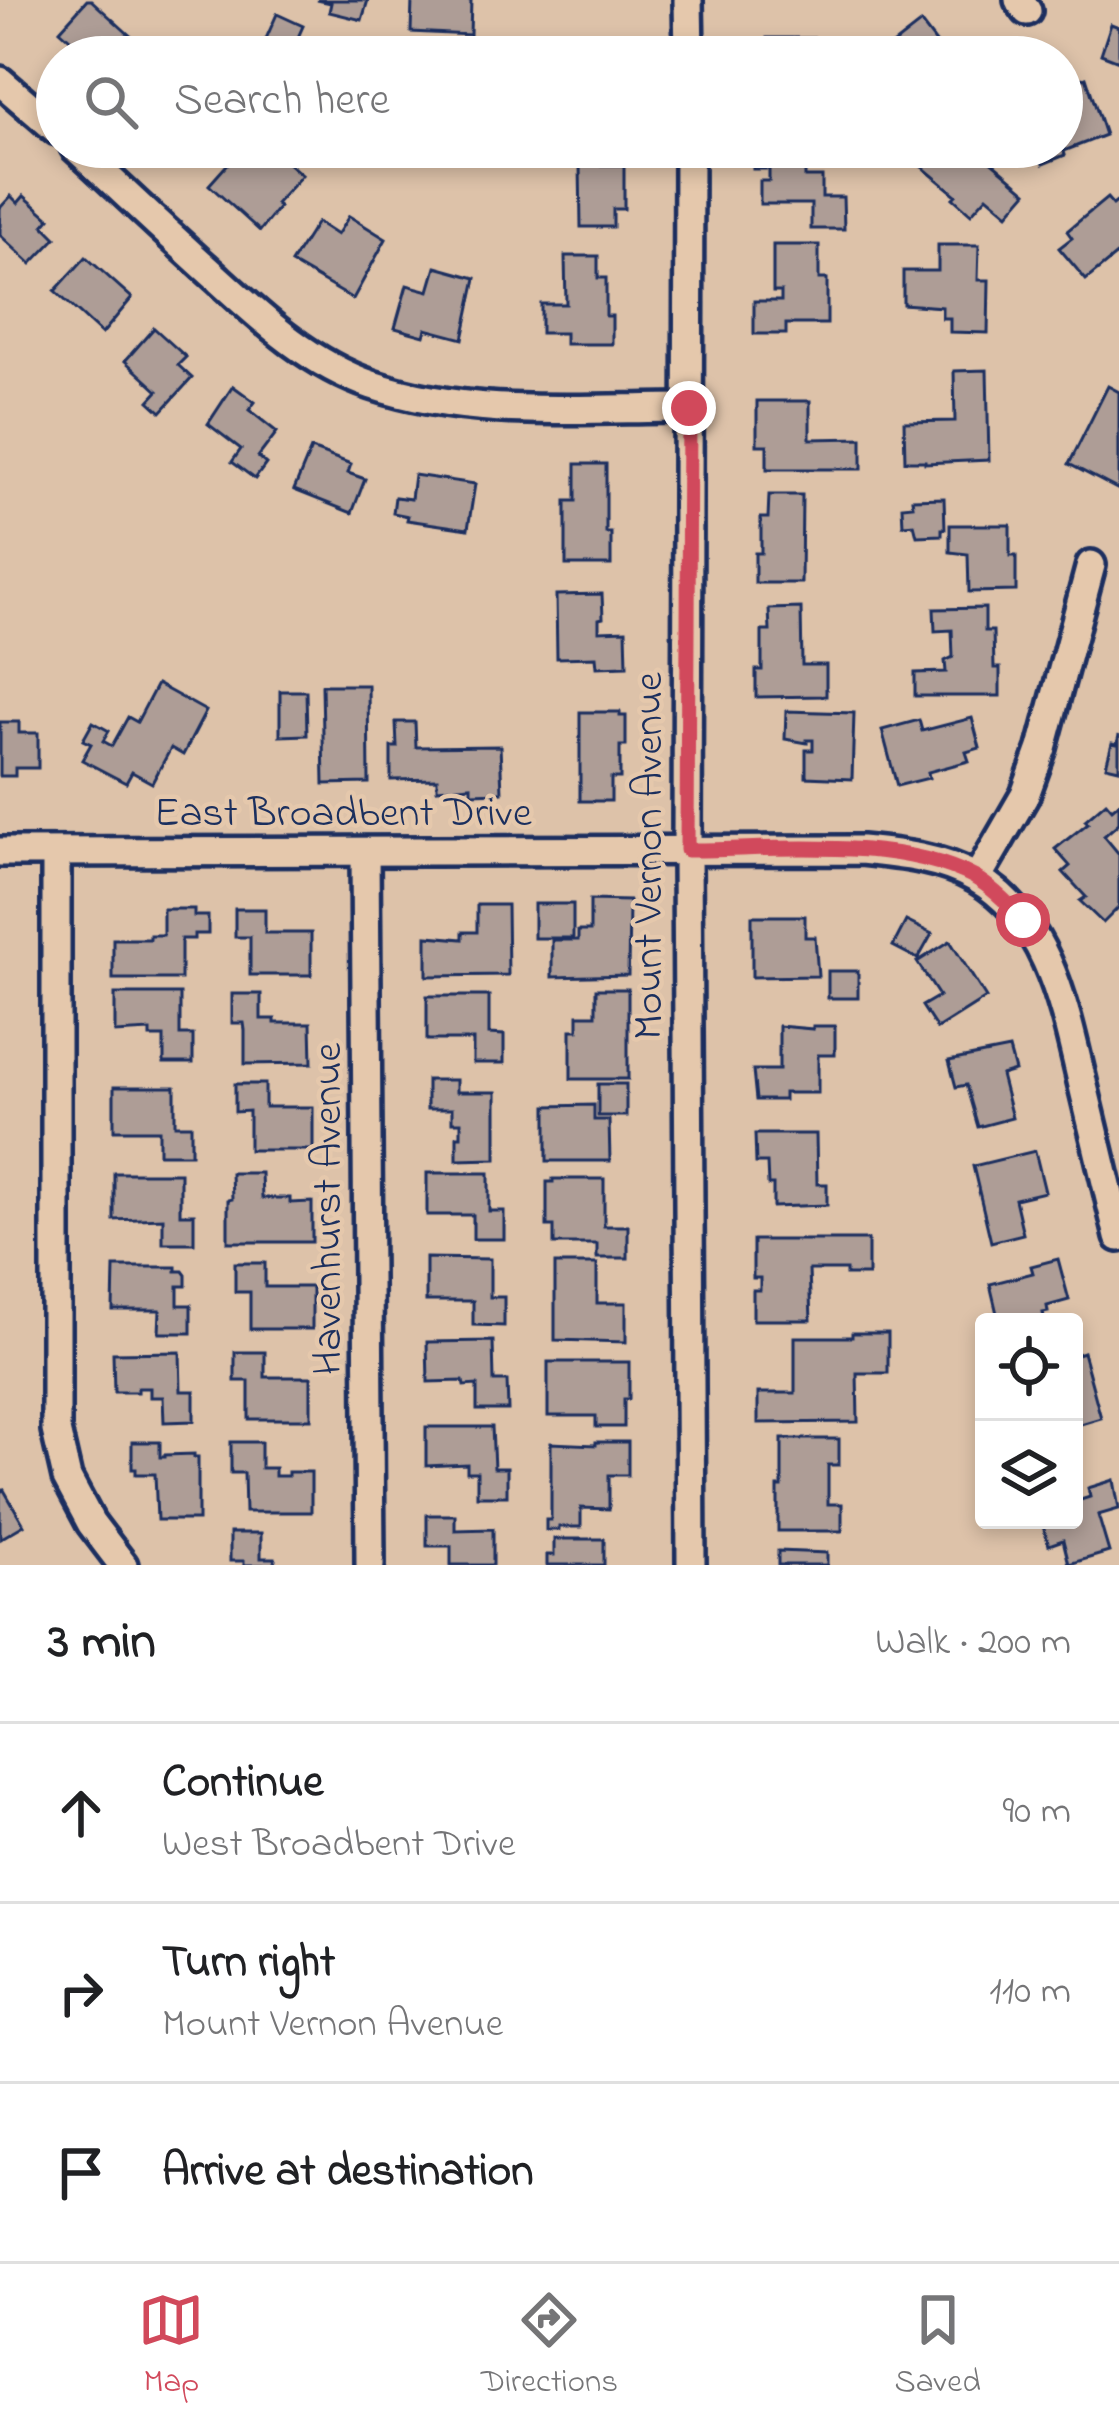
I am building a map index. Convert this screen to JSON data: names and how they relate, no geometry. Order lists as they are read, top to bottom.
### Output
{
  "streets": {
    "street": ["East Broadbent Drive", "Mount Vernon Avenue", "Havenhurst Avenue"]
  },
  "crossings": [
    ["East Broadbent Drive", "Mount Vernon Avenue"],
    ["East Broadbent Drive", "Havenhurst Avenue"]
  ],
  "page": {
    "search": "Search here",
    "heading": ["3 min", "Walk · 200 m"],
    "list": [
      ["Continue", "West Broadbent Drive", "90 m"],
      ["Turn right", "Mount Vernon Avenue", "110 m"],
      "Arrive at destination"
    ],
    "nav": ["Map", "Directions", "Saved"]
  }
}
